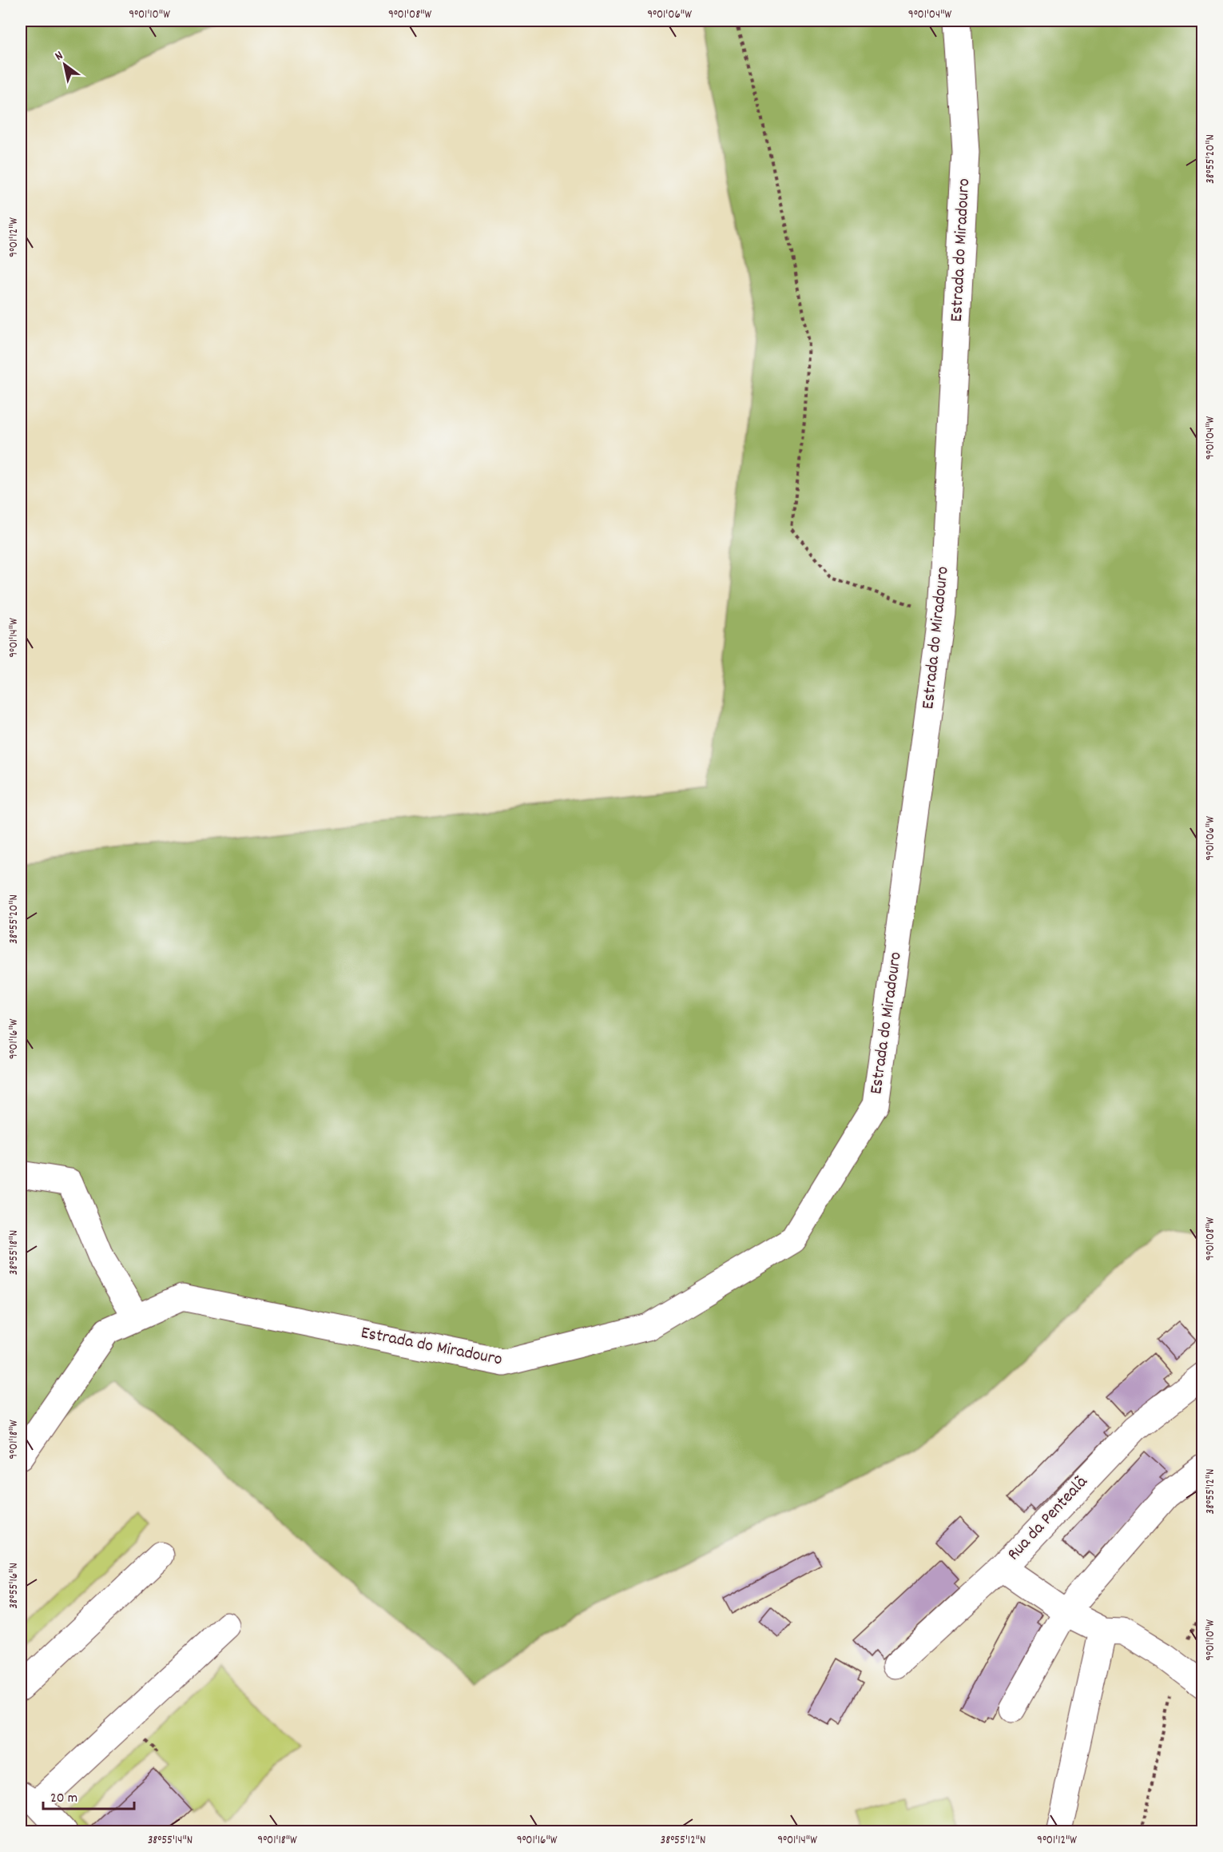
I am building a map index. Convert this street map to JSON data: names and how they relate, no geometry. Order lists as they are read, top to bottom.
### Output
{
  "streets": {
    "street": ["Estrada do Miradouro", "Rua da Pentealã"]
  },
  "scale_bar": "20 m",
  "north": "top left",
  "coordinates": [
    "9°01'10\"W",
    "9°01'08\"W",
    "9°01'06\"W",
    "9°01'04\"W",
    "38°55'20\"N",
    "9°01'12\"W",
    "9°01'14\"W",
    "9°01'16\"W",
    "38°55'18\"N",
    "9°01'18\"W",
    "38°55'12\"N",
    "38°55'16\"N",
    "38°55'14\"N"
  ]
}
